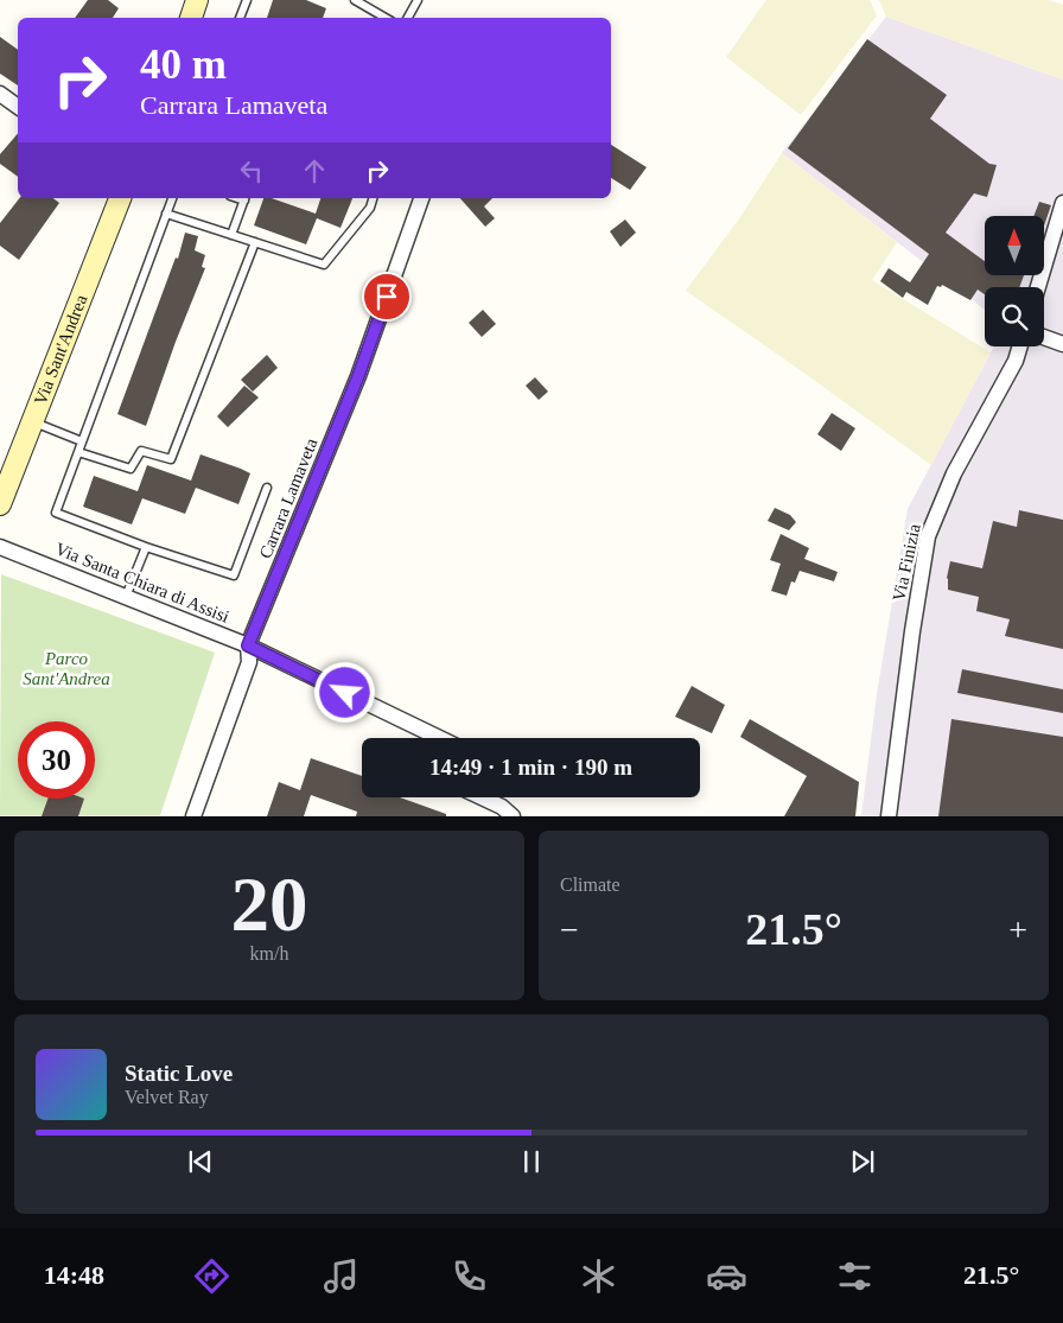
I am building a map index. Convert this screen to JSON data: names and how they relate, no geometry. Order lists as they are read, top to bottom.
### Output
{
  "streets": {
    "street": [
      "Via Sant'Andrea",
      "Carrara Lamaveta",
      "Via Finizia",
      "Via Santa Chiara di Assisi"
    ]
  },
  "crossings": [
    ["Carrara Lamaveta", "Via Santa Chiara di Assisi"]
  ],
  "parks": ["Parco Sant'Andrea"],
  "north": "top",
  "page": {
    "turn": ["40 m", "Carrara Lamaveta"],
    "limit": "30",
    "trip": "14:49 · 1 min · 190 m",
    "tile": [
      ["20", "km/h"],
      "Climate"
    ],
    "heat": ["−", "21.5°", "+"],
    "song": ["Static Love", "Velvet Ray"],
    "tabs": ["14:48", "21.5°"]
  }
}
